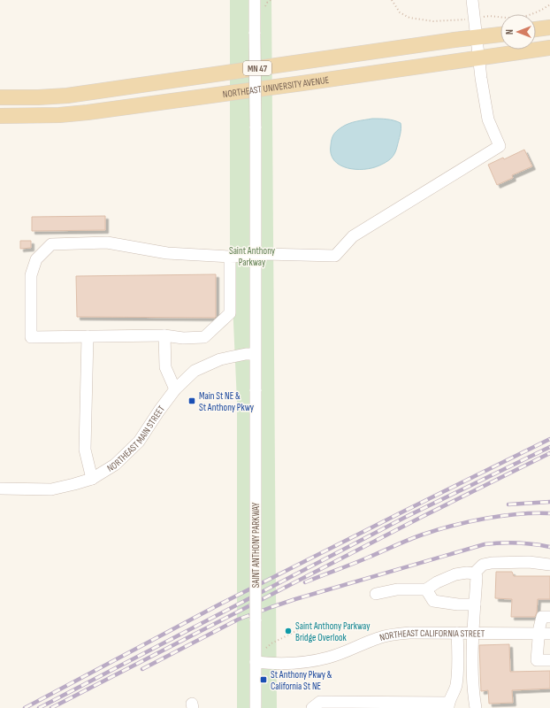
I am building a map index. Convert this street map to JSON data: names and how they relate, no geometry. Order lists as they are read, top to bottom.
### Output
{
  "streets": {
    "main road": ["MN 47", "NORTHEAST UNIVERSITY AVENUE"],
    "street": ["NORTHEAST MAIN STREET", "SAINT ANTHONY PARKWAY", "NORTHEAST CALIFORNIA STREET"]
  },
  "crossings": [
    ["NORTHEAST MAIN STREET", "SAINT ANTHONY PARKWAY"],
    ["SAINT ANTHONY PARKWAY", "NORTHEAST CALIFORNIA STREET"]
  ],
  "parks": ["Saint Anthony Parkway"],
  "places": {
    "transit": ["Main St NE & St Anthony Pkwy", "St Anthony Pkwy & California St NE"],
    "other": ["Saint Anthony Parkway Bridge Overlook"]
  },
  "north": "left"
}
